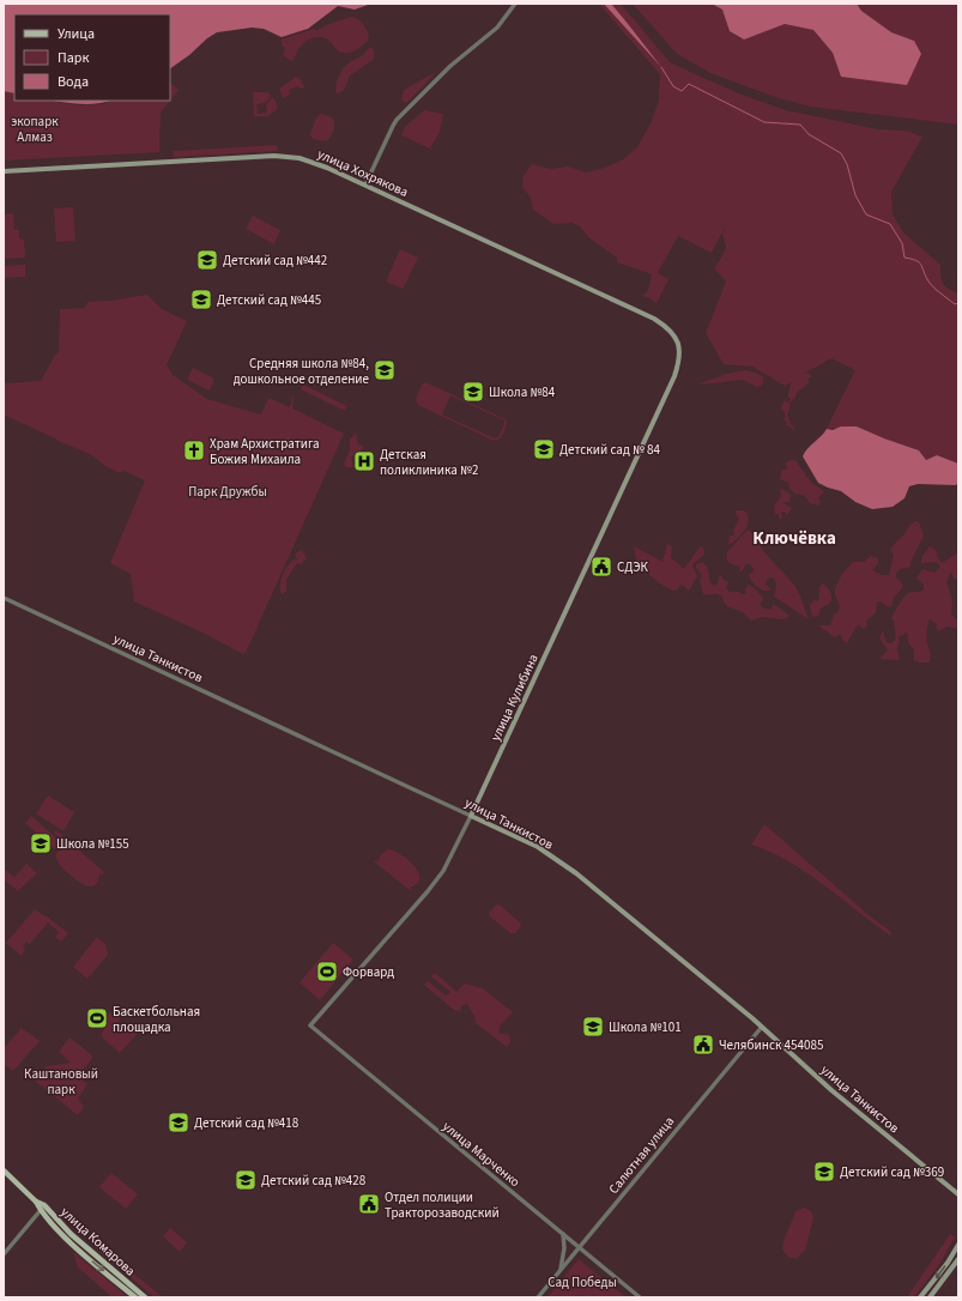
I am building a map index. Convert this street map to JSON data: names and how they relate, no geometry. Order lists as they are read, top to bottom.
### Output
{
  "streets": {
    "main road": [
      "улица Хохрякова",
      "улица Танкистов",
      "улица Кулибина",
      "улица Комарова"
    ],
    "street": ["улица Марченко", "Салютная улица"]
  },
  "crossings": [
    ["улица Хохрякова", "улица Кулибина"],
    ["улица Танкистов", "улица Кулибина"],
    ["улица Танкистов", "Салютная улица"],
    ["улица Кулибина", "улица Марченко"],
    ["улица Марченко", "Салютная улица"]
  ],
  "districts": ["Ключёвка"],
  "parks": [
    "экопарк Алмаз",
    "Парк Дружбы",
    "Каштановый парк",
    "Сад Победы"
  ],
  "places": {
    "school or university": [
      "Детский сад №442",
      "Детский сад №445",
      "Средняя школа №84, дошкольное отделение",
      "Школа №84",
      "Детский сад № 84",
      "Школа №155",
      "Школа №101",
      "Детский сад №418",
      "Детский сад №369",
      "Детский сад №428"
    ],
    "church": ["Храм Архистратига Божия Михаила"],
    "hospital": ["Детская поликлиника №2"],
    "public building": ["СДЭК", "Челябинск 454085", "Отдел полиции Тракторозаводский"],
    "sports": ["Форвард", "Баскетбольная площадка"]
  },
  "legend": ["Улица", "Парк", "Вода"]
}
